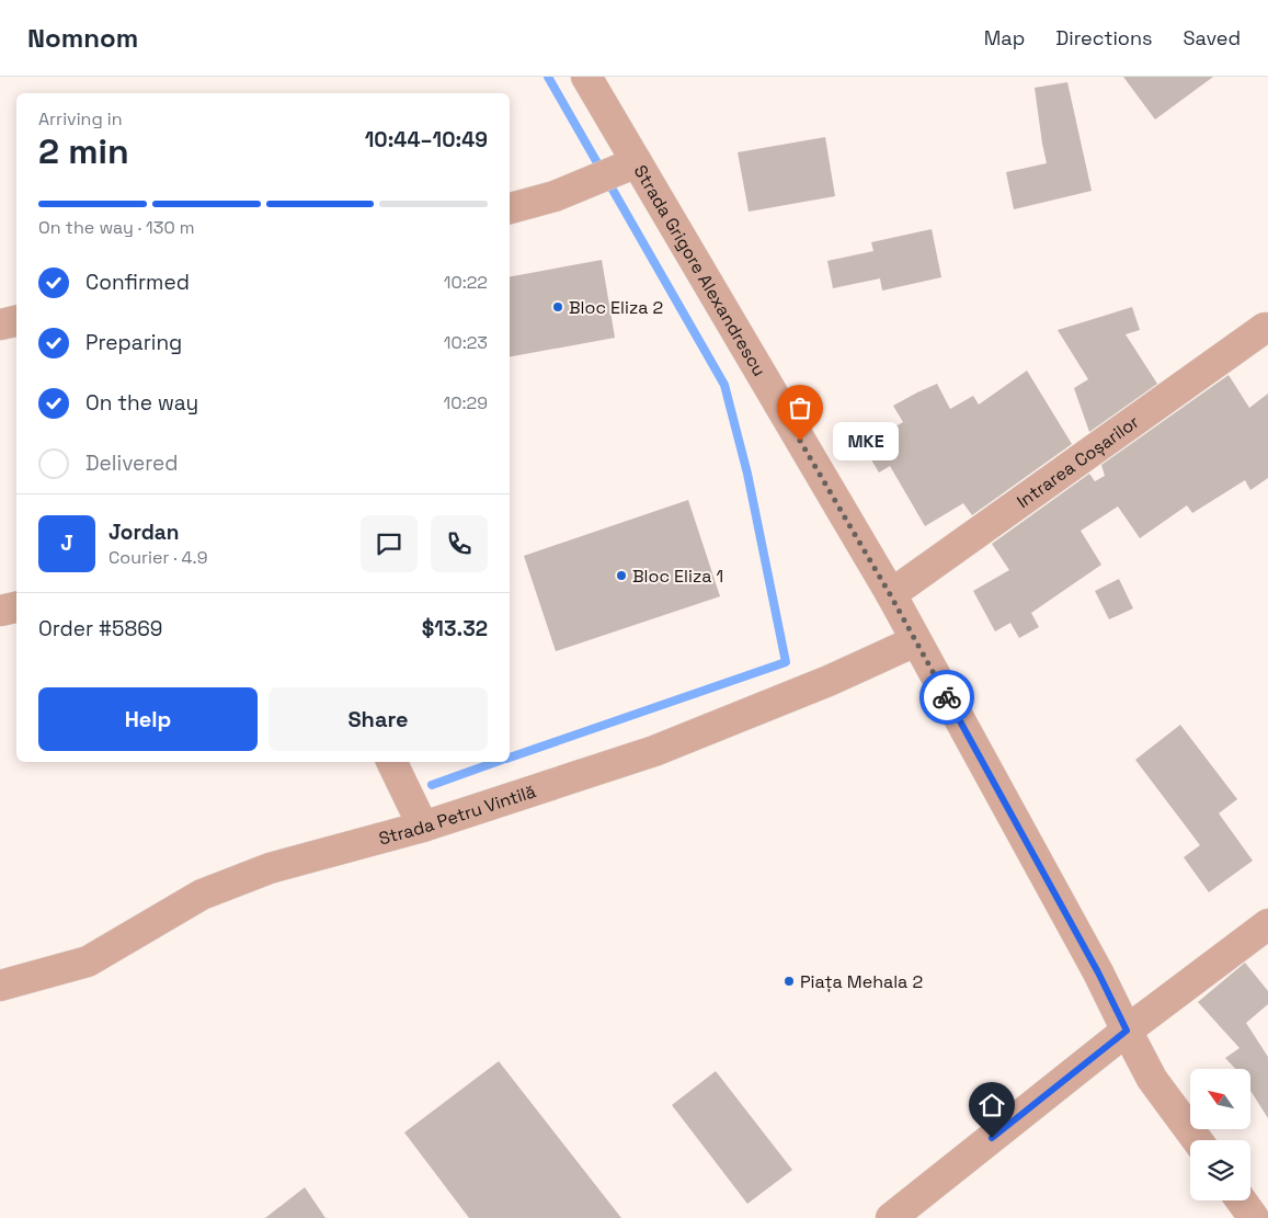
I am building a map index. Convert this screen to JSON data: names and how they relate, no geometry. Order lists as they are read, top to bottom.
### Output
{
  "streets": {
    "street": ["Strada Grigore Alexandrescu", "Intrarea Coșarilor", "Strada Petru Vintilă"]
  },
  "crossings": [
    ["Strada Grigore Alexandrescu", "Intrarea Coșarilor"],
    ["Strada Grigore Alexandrescu", "Strada Petru Vintilă"]
  ],
  "places": [
    "Bloc Eliza 2",
    "MKE",
    "Bloc Eliza 1",
    "Piața Mehala 2"
  ],
  "north": "top left",
  "page": {
    "header": "Nomnom",
    "nav": ["Map", "Directions", "Saved"],
    "heading": ["2 min", "Arriving in", "10:44–10:49"],
    "panel": [
      "Jordan",
      "Courier · 4.9",
      "Order #5869",
      "$13.32"
    ],
    "bar": "On the way · 130 m",
    "list": [
      ["Confirmed", "10:22"],
      ["Preparing", "10:23"],
      ["On the way", "10:29"],
      "Delivered"
    ],
    "bubble": "MKE",
    "round": "J",
    "buttons": ["Help", "Share"]
  }
}
